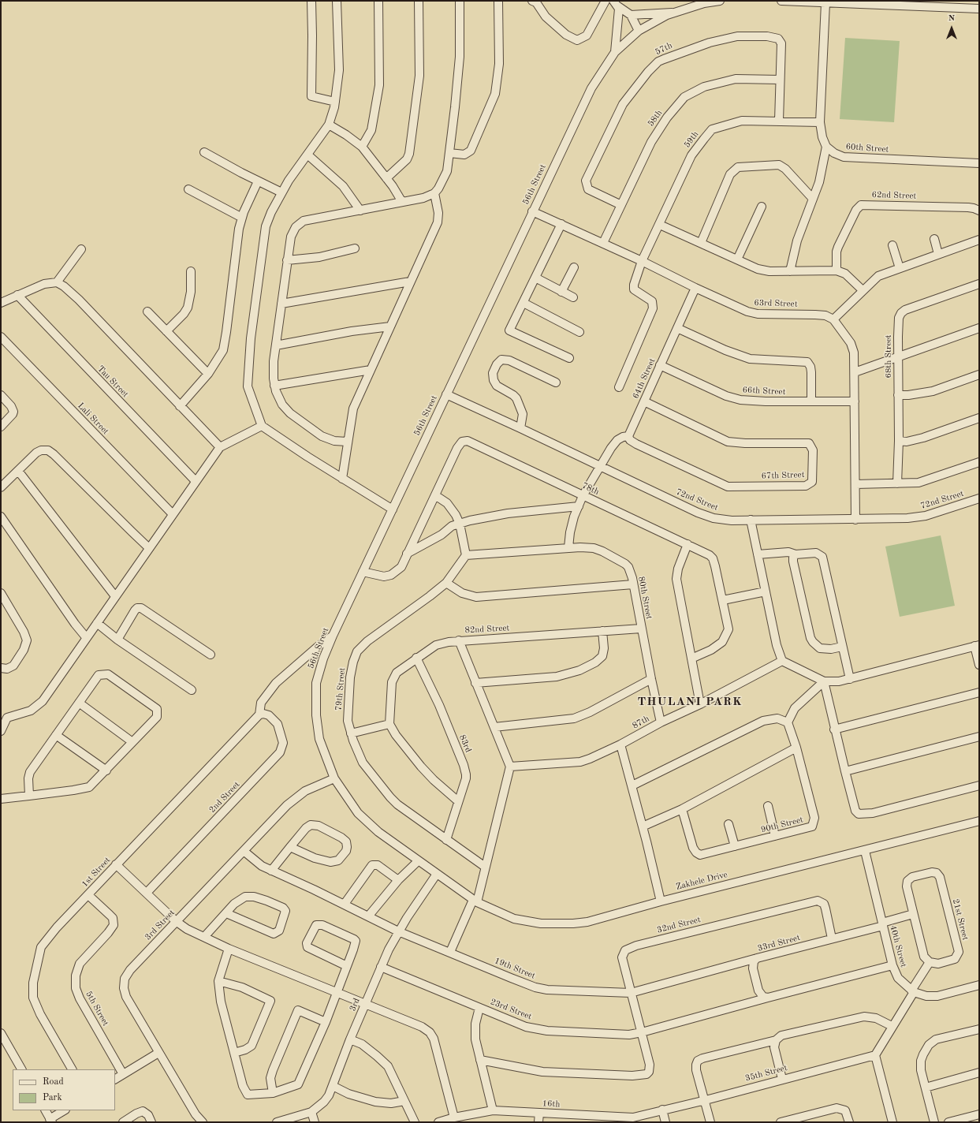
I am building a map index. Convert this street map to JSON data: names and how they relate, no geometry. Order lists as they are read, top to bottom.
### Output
{
  "streets": {
    "street": [
      "57th",
      "58th",
      "59th",
      "60th Street",
      "56th Street",
      "62nd Street",
      "63rd Street",
      "68th Street",
      "64th Street",
      "Tau Street",
      "66th Street",
      "Lali Street",
      "67th Street",
      "78th",
      "72nd Street",
      "80th Street",
      "82nd Street",
      "79th Street",
      "87th",
      "83rd",
      "2nd Street",
      "90th Street",
      "1st Street",
      "Zakhele Drive",
      "21st Street",
      "3rd Street",
      "32nd Street",
      "33rd Street",
      "40th Street",
      "19th Street",
      "3rd",
      "5th Street",
      "23rd Street",
      "35th Street",
      "16th"
    ]
  },
  "crossings": [
    ["57th", "58th"],
    ["57th", "59th"],
    ["58th", "63rd Street"],
    ["59th", "63rd Street"],
    ["56th Street", "63rd Street"],
    ["56th Street", "78th"],
    ["56th Street", "72nd Street"],
    ["56th Street", "Zakhele Drive"],
    ["56th Street", "3rd Street"],
    ["56th Street", "3rd"],
    ["63rd Street", "64th Street"],
    ["64th Street", "66th Street"],
    ["64th Street", "67th Street"],
    ["80th Street", "82nd Street"],
    ["80th Street", "79th Street"],
    ["80th Street", "87th"],
    ["82nd Street", "83rd"],
    ["79th Street", "83rd"],
    ["2nd Street", "1st Street"],
    ["1st Street", "5th Street"],
    ["Zakhele Drive", "40th Street"],
    ["Zakhele Drive", "3rd"],
    ["21st Street", "33rd Street"],
    ["3rd Street", "19th Street"],
    ["32nd Street", "33rd Street"],
    ["32nd Street", "19th Street"],
    ["32nd Street", "23rd Street"],
    ["33rd Street", "40th Street"],
    ["33rd Street", "19th Street"],
    ["33rd Street", "23rd Street"],
    ["19th Street", "3rd"],
    ["3rd", "23rd Street"],
    ["35th Street", "16th"]
  ],
  "districts": ["THULANI PARK"],
  "legend": ["Road", "Park"],
  "north": "top"
}
